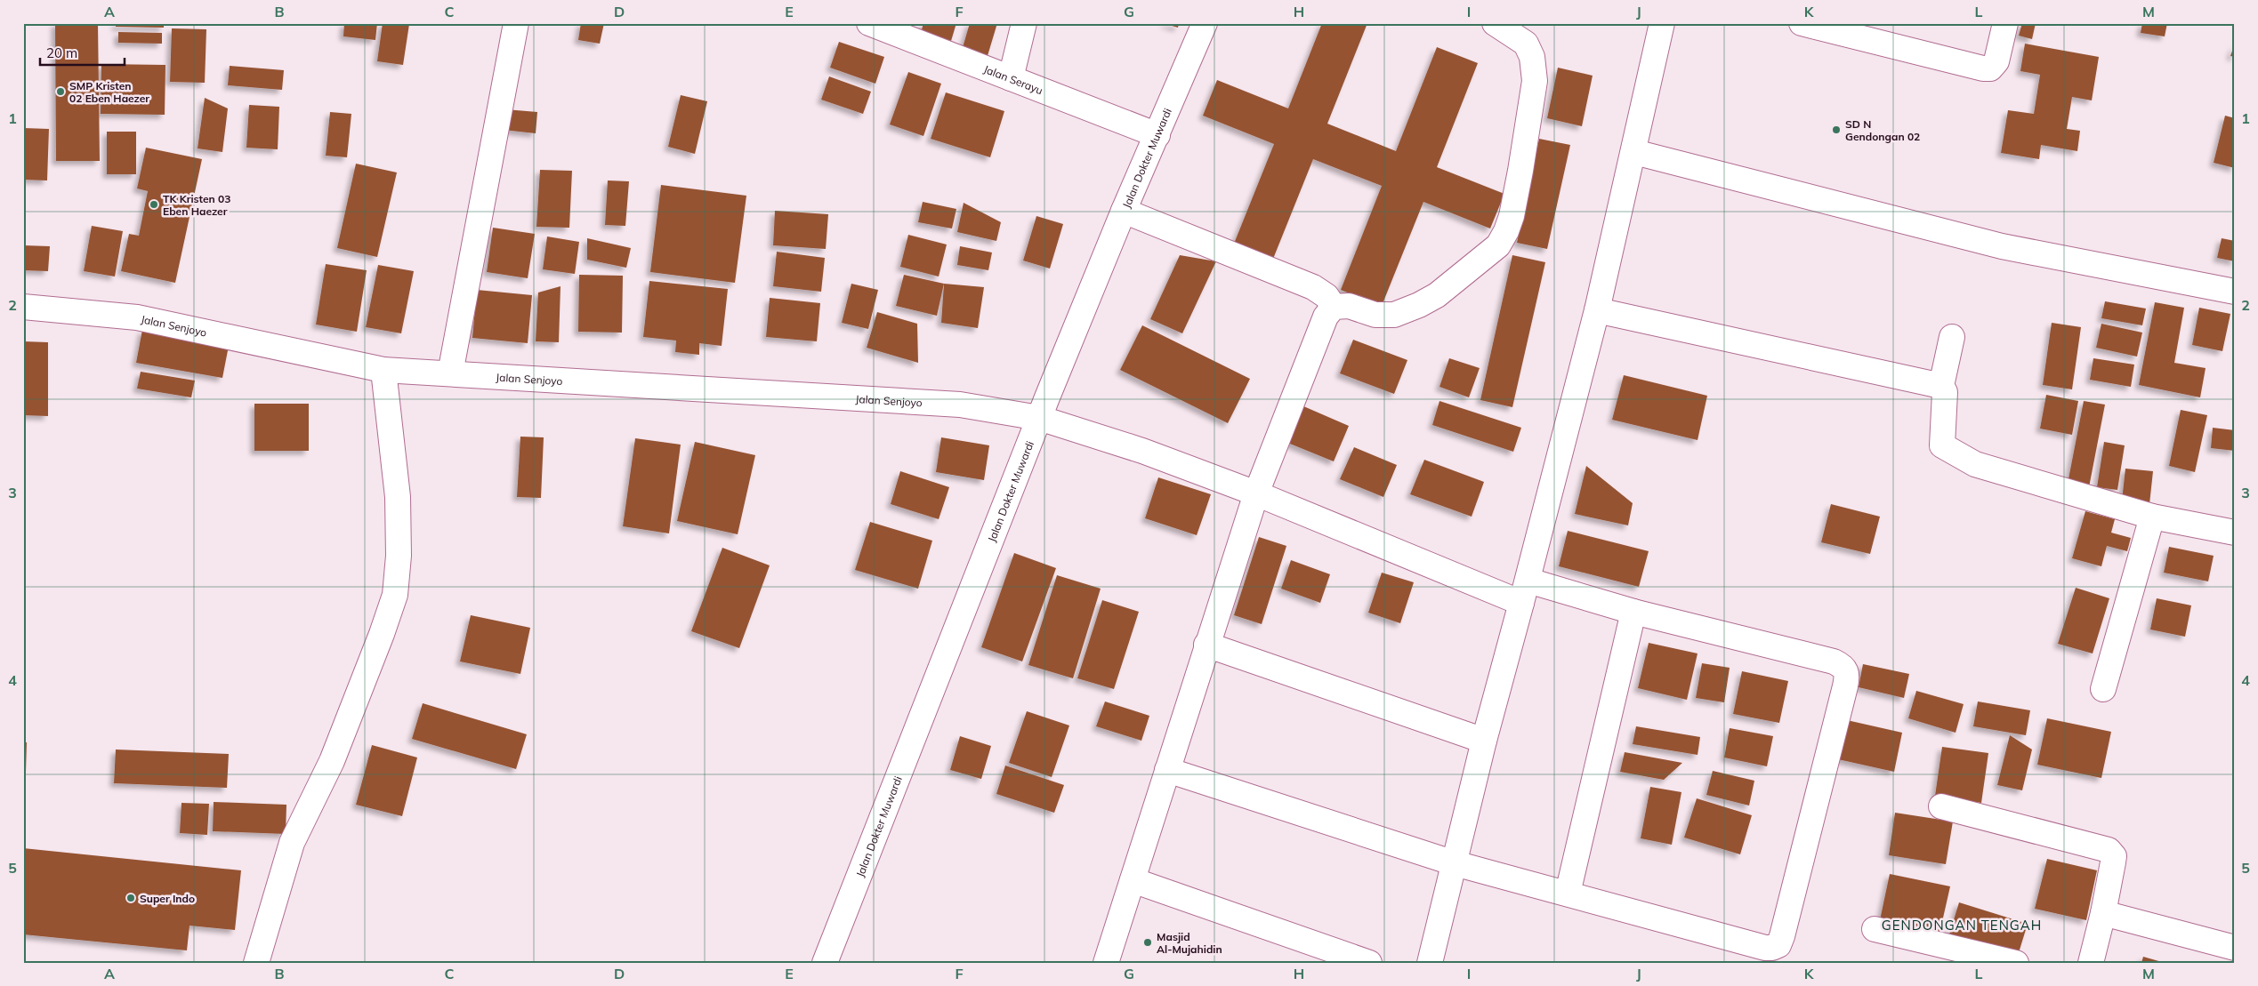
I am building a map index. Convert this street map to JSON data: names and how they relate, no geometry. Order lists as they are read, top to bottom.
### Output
{
  "streets": {
    "street": ["Jalan Serayu", "Jalan Dokter Muwardi", "Jalan Senjoyo"]
  },
  "crossings": [
    ["Jalan Serayu", "Jalan Dokter Muwardi"],
    ["Jalan Dokter Muwardi", "Jalan Senjoyo"]
  ],
  "districts": ["GENDONGAN TENGAH"],
  "places": [
    "SMP Kristen 02 Eben Haezer",
    "SD N Gendongan 02",
    "TK Kristen 03 Eben Haezer",
    "Super Indo",
    "Masjid Al-Mujahidin"
  ],
  "scale_bar": "20 m",
  "grid": {
    "columns": [
      "A",
      "B",
      "C",
      "D",
      "E",
      "F",
      "G",
      "H",
      "I",
      "J",
      "K",
      "L",
      "M"
    ],
    "rows": [
      "1",
      "2",
      "3",
      "4",
      "5"
    ]
  }
}
